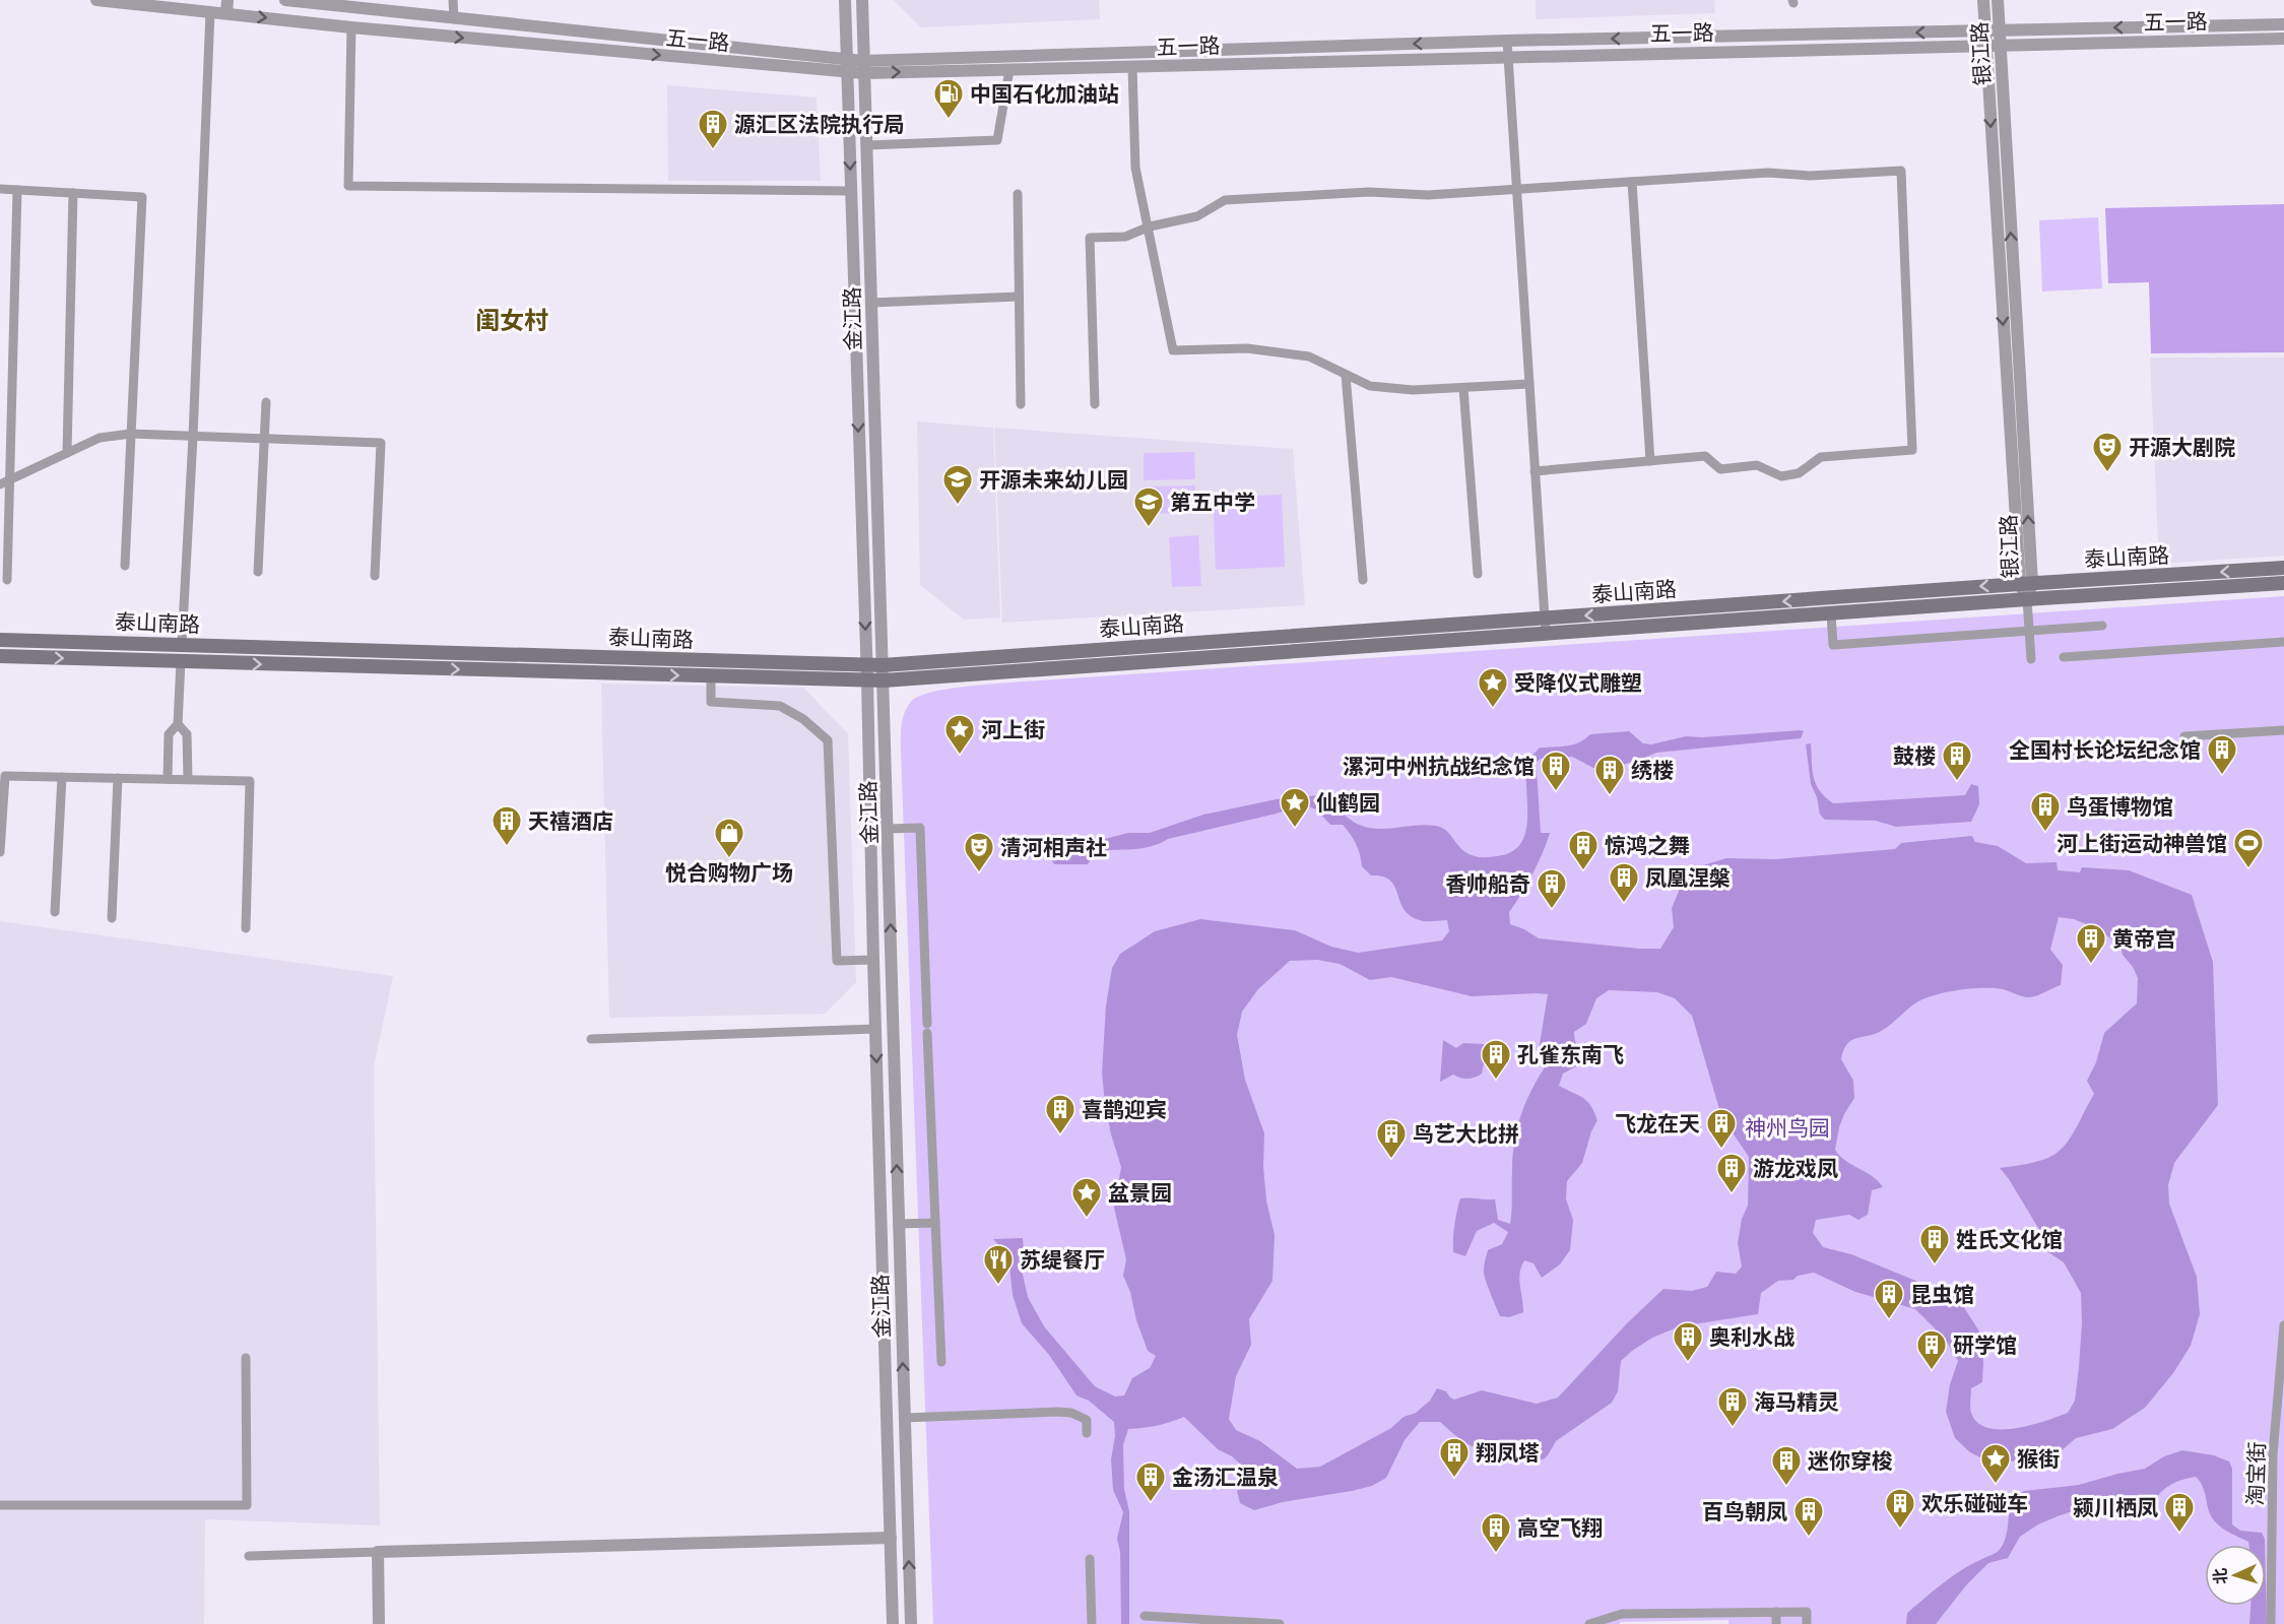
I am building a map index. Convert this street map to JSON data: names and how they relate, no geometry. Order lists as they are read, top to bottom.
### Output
{
  "streets": {
    "main road": ["泰山南路"],
    "street": [
      "五一路",
      "银江路",
      "金江路",
      "淘宝街"
    ]
  },
  "crossings": [
    ["五一路", "银江路"],
    ["五一路", "金江路"],
    ["银江路", "泰山南路"],
    ["金江路", "泰山南路"]
  ],
  "districts": ["闺女村"],
  "parks": ["神州鸟园"],
  "places": {
    "fuel station": ["中国石化加油站"],
    "building": [
      "源汇区法院执行局",
      "全国村长论坛纪念馆",
      "鼓楼",
      "漯河中州抗战纪念馆",
      "绣楼",
      "鸟蛋博物馆",
      "天禧酒店",
      "惊鸿之舞",
      "凤凰涅槃",
      "香帅船奇",
      "黄帝宫",
      "孔雀东南飞",
      "喜鹊迎宾",
      "飞龙在天",
      "鸟艺大比拼",
      "游龙戏凤",
      "姓氏文化馆",
      "昆虫馆",
      "奥利水战",
      "研学馆",
      "海马精灵",
      "翔凤塔",
      "迷你穿梭",
      "金汤汇温泉",
      "欢乐碰碰车",
      "颍川栖凤",
      "百鸟朝凤",
      "高空飞翔"
    ],
    "theatre": ["开源大剧院", "清河相声社"],
    "school or university": ["开源未来幼儿园", "第五中学"],
    "place": [
      "受降仪式雕塑",
      "河上街",
      "仙鹤园",
      "盆景园",
      "猴街"
    ],
    "shop": ["悦合购物广场"],
    "sports": ["河上街运动神兽馆"],
    "restaurant": ["苏缇餐厅"]
  },
  "north": "left"
}
